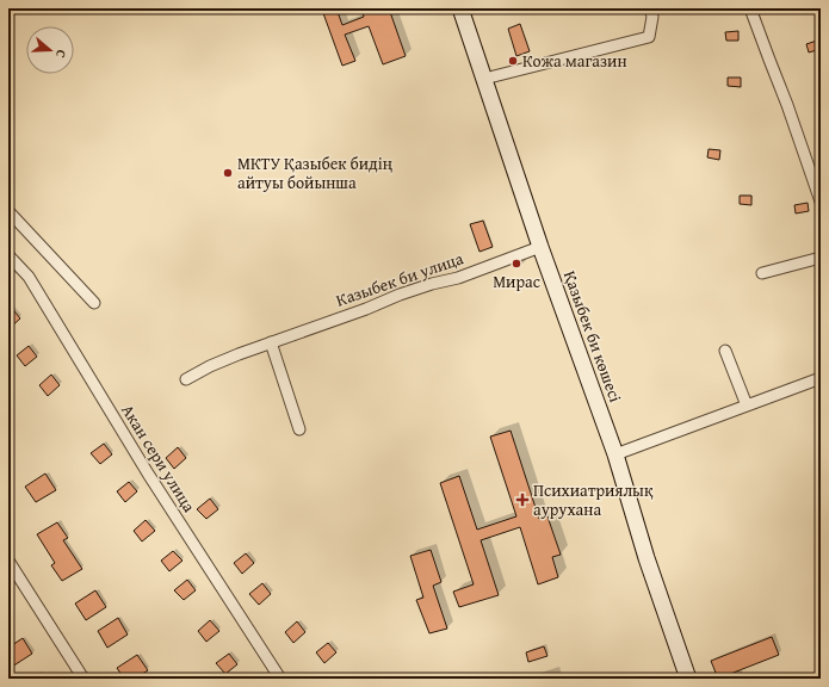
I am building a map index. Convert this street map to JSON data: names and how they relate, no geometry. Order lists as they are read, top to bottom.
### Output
{
  "streets": {
    "main road": ["Қазыбек би көшесі"],
    "street": ["Казыбек би улица", "Акан сери улица"]
  },
  "crossings": [
    ["Казыбек би улица", "Қазыбек би көшесі"]
  ],
  "places": {
    "other": ["Кожа магазин", "МКТУ Қазыбек бидің айтуы бойынша", "Мирас"],
    "health": ["Психиатриялық аурухана"]
  },
  "north": "right"
}
